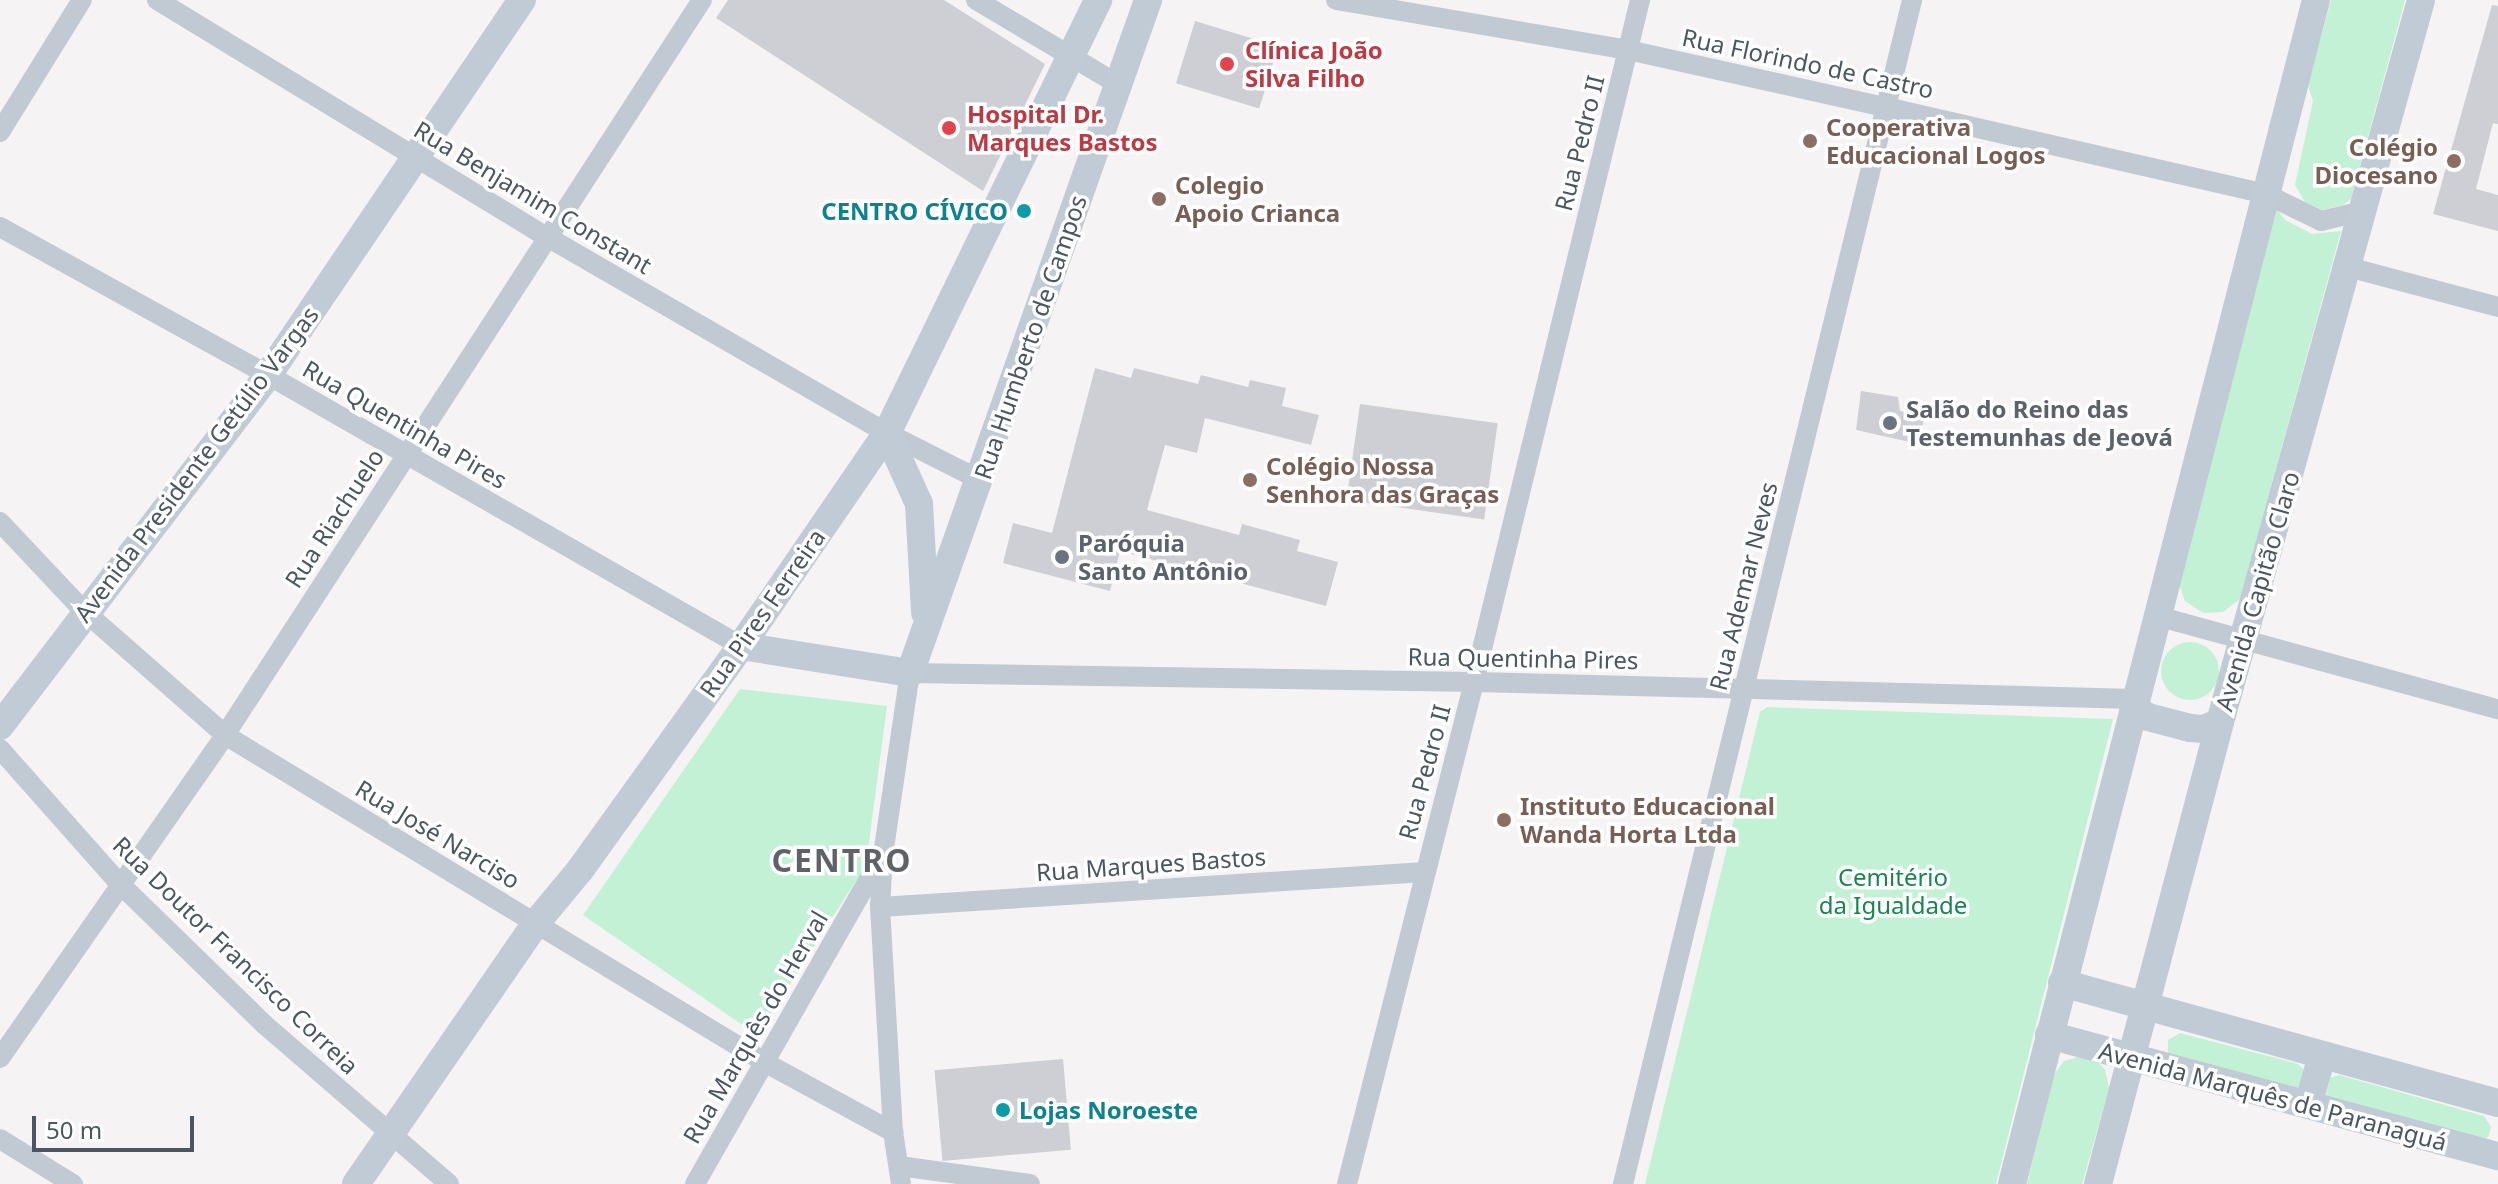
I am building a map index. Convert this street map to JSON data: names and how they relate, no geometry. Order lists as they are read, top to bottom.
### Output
{
  "streets": {
    "street": [
      "Rua Florindo de Castro",
      "Rua Pedro II",
      "Rua Benjamim Constant",
      "Rua Humberto de Campos",
      "Rua Quentinha Pires",
      "Avenida Presidente Getúlio Vargas",
      "Rua Riachuelo",
      "Rua Ademar Neves",
      "Avenida Capitão Claro",
      "Rua Pires Ferreira",
      "Rua José Narciso",
      "Rua Marques Bastos",
      "Rua Doutor Francisco Correia",
      "Rua Marquês do Herval",
      "Avenida Marquês de Paranaguá"
    ]
  },
  "crossings": [
    ["Rua Florindo de Castro", "Rua Pedro II"],
    ["Rua Florindo de Castro", "Rua Ademar Neves"],
    ["Rua Florindo de Castro", "Avenida Capitão Claro"],
    ["Rua Pedro II", "Rua Quentinha Pires"],
    ["Rua Pedro II", "Rua Marques Bastos"],
    ["Rua Benjamim Constant", "Rua Humberto de Campos"],
    ["Rua Benjamim Constant", "Avenida Presidente Getúlio Vargas"],
    ["Rua Benjamim Constant", "Rua Riachuelo"],
    ["Rua Benjamim Constant", "Rua Pires Ferreira"],
    ["Rua Humberto de Campos", "Rua Quentinha Pires"],
    ["Rua Quentinha Pires", "Avenida Presidente Getúlio Vargas"],
    ["Rua Quentinha Pires", "Rua Riachuelo"],
    ["Rua Quentinha Pires", "Rua Ademar Neves"],
    ["Rua Quentinha Pires", "Rua Pires Ferreira"],
    ["Avenida Presidente Getúlio Vargas", "Rua José Narciso"],
    ["Rua Riachuelo", "Rua José Narciso"],
    ["Rua Riachuelo", "Rua Doutor Francisco Correia"],
    ["Avenida Capitão Claro", "Avenida Marquês de Paranaguá"],
    ["Rua Pires Ferreira", "Rua José Narciso"],
    ["Rua Pires Ferreira", "Rua Doutor Francisco Correia"],
    ["Rua José Narciso", "Rua Marquês do Herval"]
  ],
  "districts": ["CENTRO"],
  "parks": ["Cemitério da Igualdade"],
  "places": [
    "Clínica João Silva Filho",
    "Hospital Dr. Marques Bastos",
    "Cooperativa Educacional Logos",
    "Colégio Diocesano",
    "Colegio Apoio Crianca",
    "CENTRO CÍVICO",
    "Salão do Reino das Testemunhas de Jeová",
    "Colégio Nossa Senhora das Graças",
    "Paróquia Santo Antônio",
    "Instituto Educacional Wanda Horta Ltda",
    "Lojas Noroeste"
  ],
  "scale_bar": "50 m"
}
